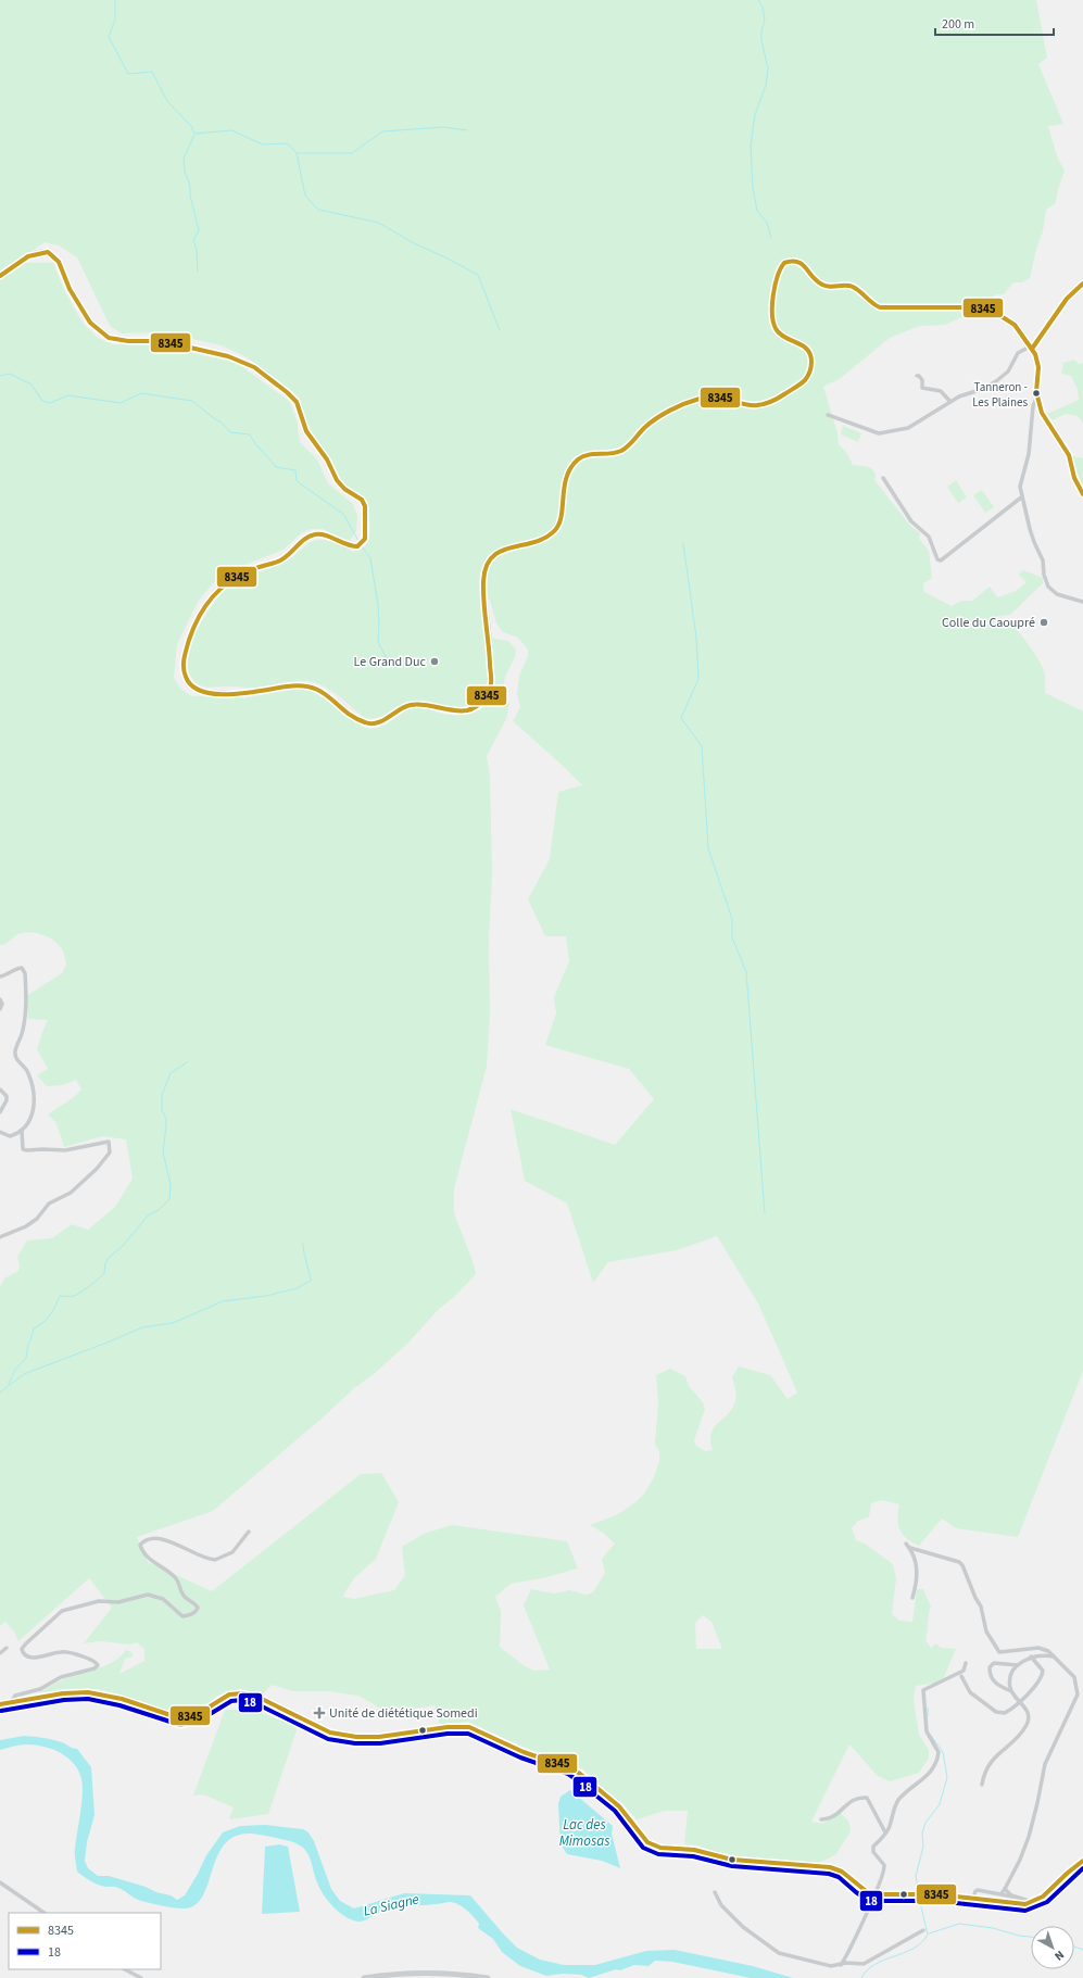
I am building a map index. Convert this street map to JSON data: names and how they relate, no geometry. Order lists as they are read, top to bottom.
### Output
{
  "water": ["Lac des Mimosas", "La Siagne"],
  "places": {
    "other": ["Tanneron - Les Plaines", "Colle du Caoupré", "Le Grand Duc"],
    "health": ["Unité de diététique Somedi"]
  },
  "lines": ["transit line 8345", "transit line 18"],
  "legend": ["8345", "18"],
  "scale_bar": "200 m",
  "north": "bottom right"
}
